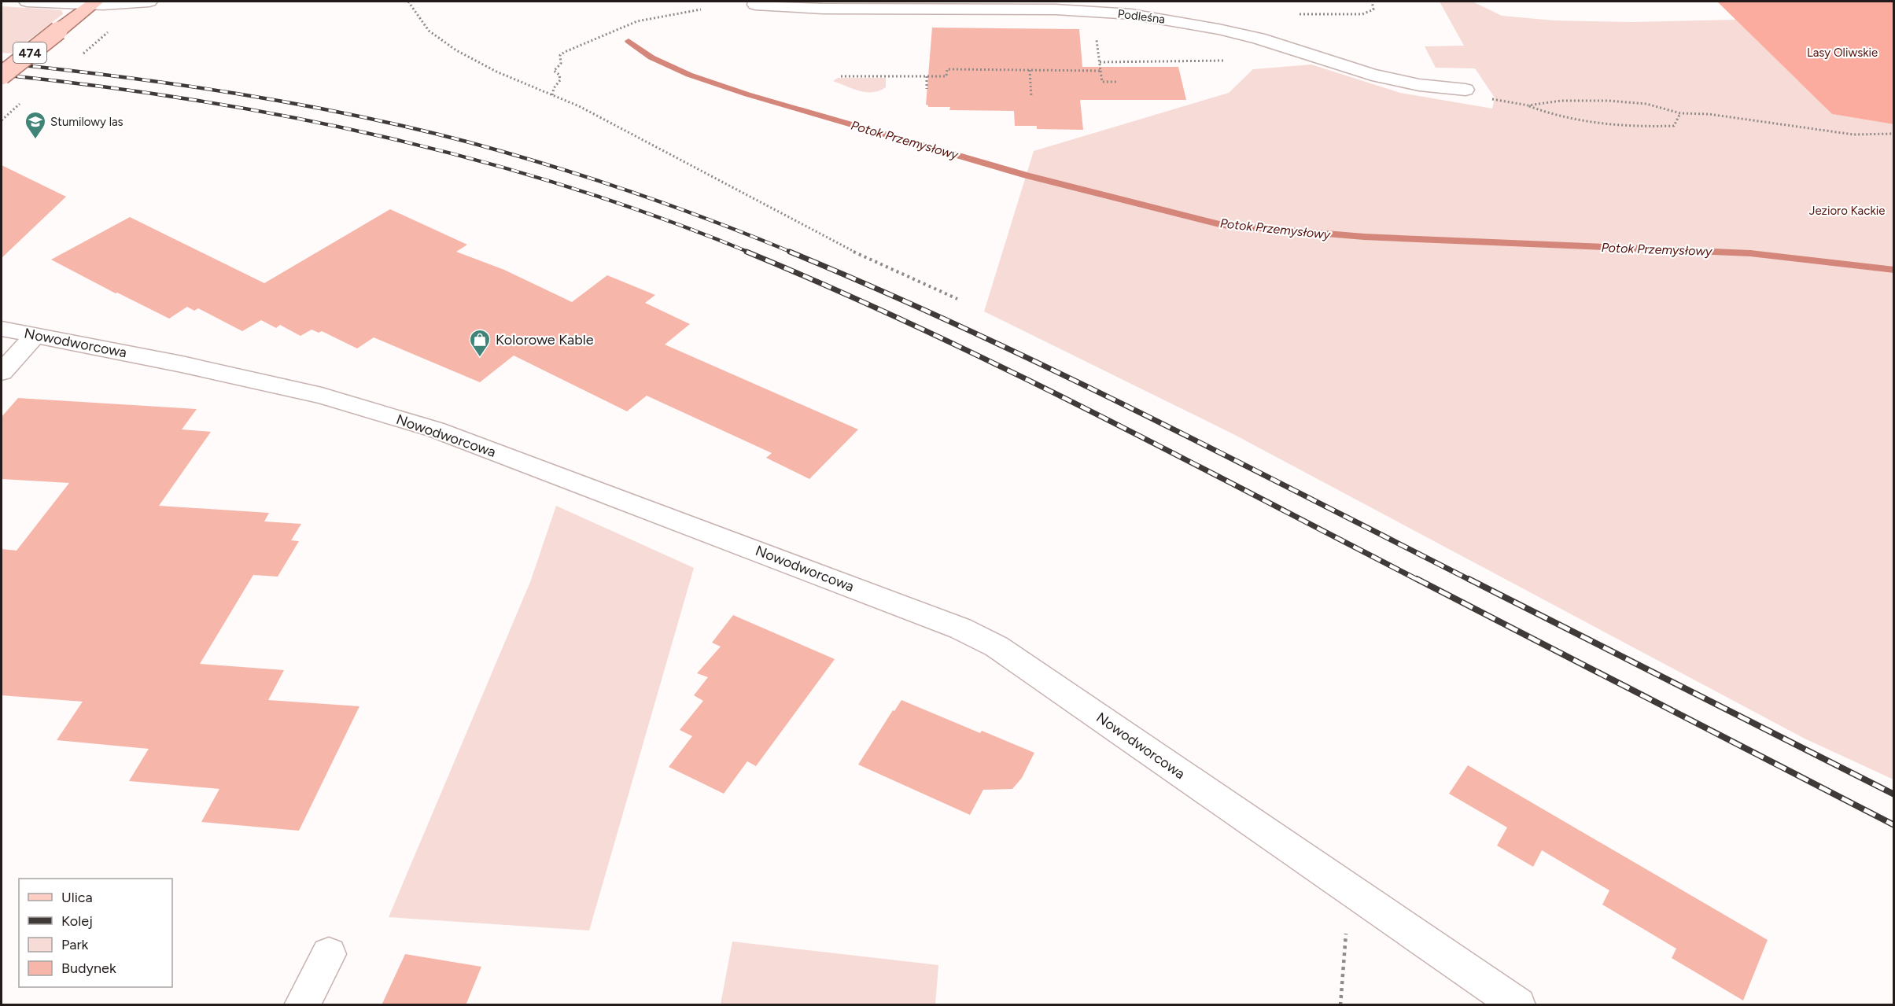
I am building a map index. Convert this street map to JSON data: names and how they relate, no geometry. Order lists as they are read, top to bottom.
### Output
{
  "streets": {
    "main road": ["474"],
    "street": ["Podleśna", "Nowodworcowa"]
  },
  "water": ["Potok Przemysłowy"],
  "parks": ["Lasy Oliwskie", "Jezioro Kackie"],
  "places": {
    "school or university": ["Stumilowy las"],
    "shop": ["Kolorowe Kable"]
  },
  "legend": [
    "Ulica",
    "Kolej",
    "Park",
    "Budynek"
  ]
}
